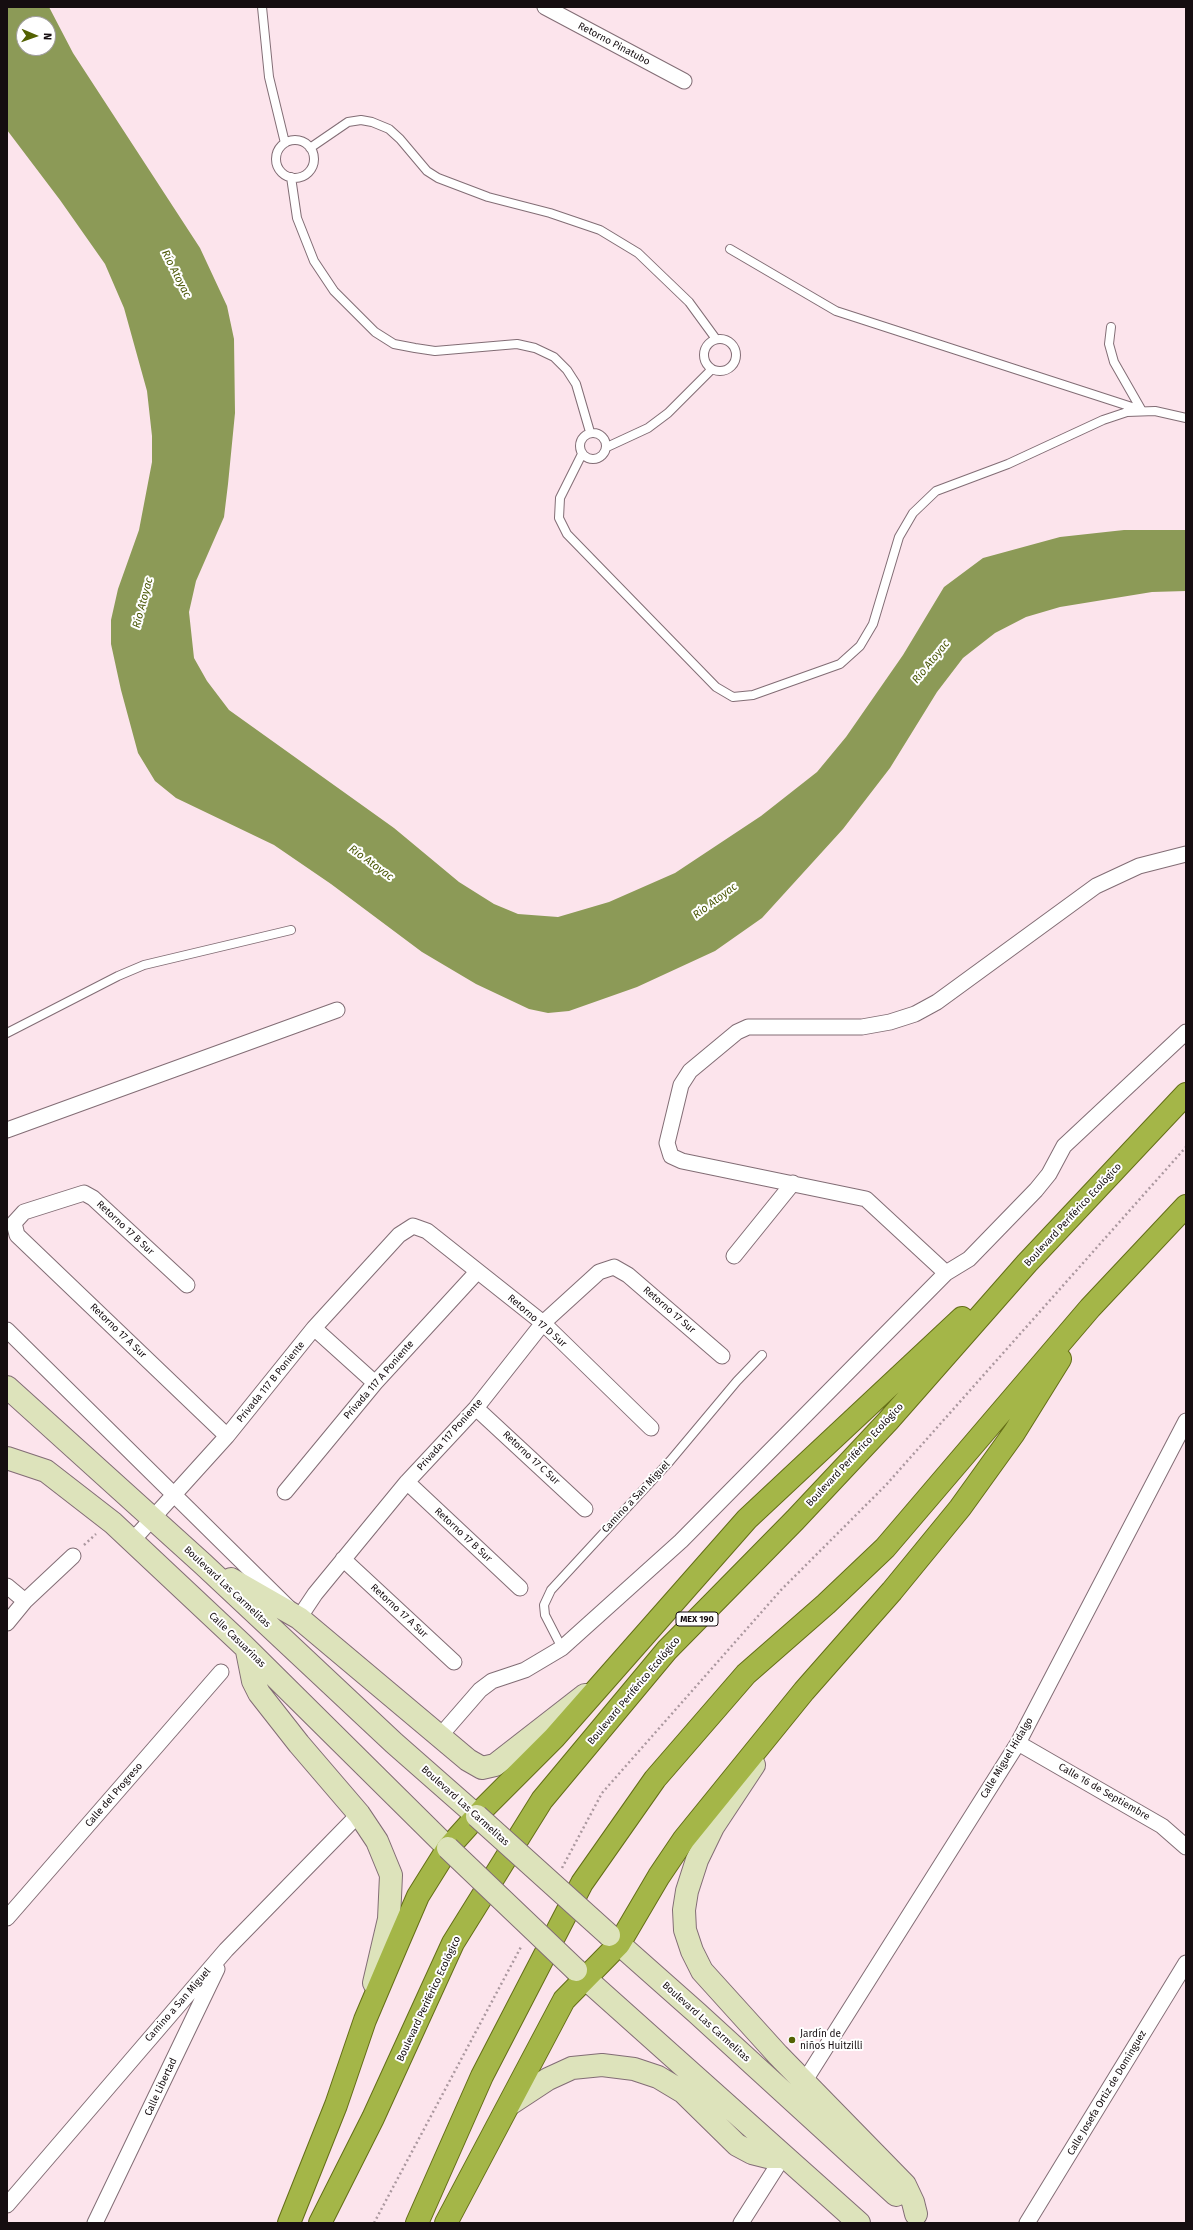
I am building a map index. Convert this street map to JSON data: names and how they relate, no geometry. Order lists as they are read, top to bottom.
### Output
{
  "streets": {
    "highway": ["Boulevard Periférico Ecológico", "MEX 190"],
    "main road": ["Boulevard Las Carmelitas", "Calle Casuarinas"],
    "street": [
      "Retorno Pinatubo",
      "Retorno 17 B Sur",
      "Retorno 17 Sur",
      "Retorno 17 D Sur",
      "Retorno 17 A Sur",
      "Privada 117 A Poniente",
      "Privada 117 B Poniente",
      "Privada 117 Poniente",
      "Retorno 17 C Sur",
      "Camino a San Miguel",
      "Calle Miguel Hidalgo",
      "Calle 16 de Septiembre",
      "Calle del Progreso",
      "Calle Libertad",
      "Calle Josefa Ortiz de Domínguez"
    ]
  },
  "crossings": [
    ["Retorno 17 B Sur", "Retorno 17 A Sur"],
    ["Retorno 17 B Sur", "Privada 117 Poniente"],
    ["Retorno 17 Sur", "Privada 117 Poniente"],
    ["Retorno 17 D Sur", "Privada 117 A Poniente"],
    ["Retorno 17 D Sur", "Privada 117 B Poniente"],
    ["Retorno 17 D Sur", "Privada 117 Poniente"],
    ["Retorno 17 A Sur", "Privada 117 B Poniente"],
    ["Retorno 17 A Sur", "Privada 117 Poniente"],
    ["Privada 117 B Poniente", "Boulevard Las Carmelitas"],
    ["Privada 117 B Poniente", "Calle Casuarinas"],
    ["Privada 117 Poniente", "Retorno 17 C Sur"],
    ["Camino a San Miguel", "Calle Libertad"],
    ["Calle Miguel Hidalgo", "Calle 16 de Septiembre"]
  ],
  "water": ["Río Atoyac"],
  "places": ["Jardín de niños Huitzilli"],
  "north": "right"
}
